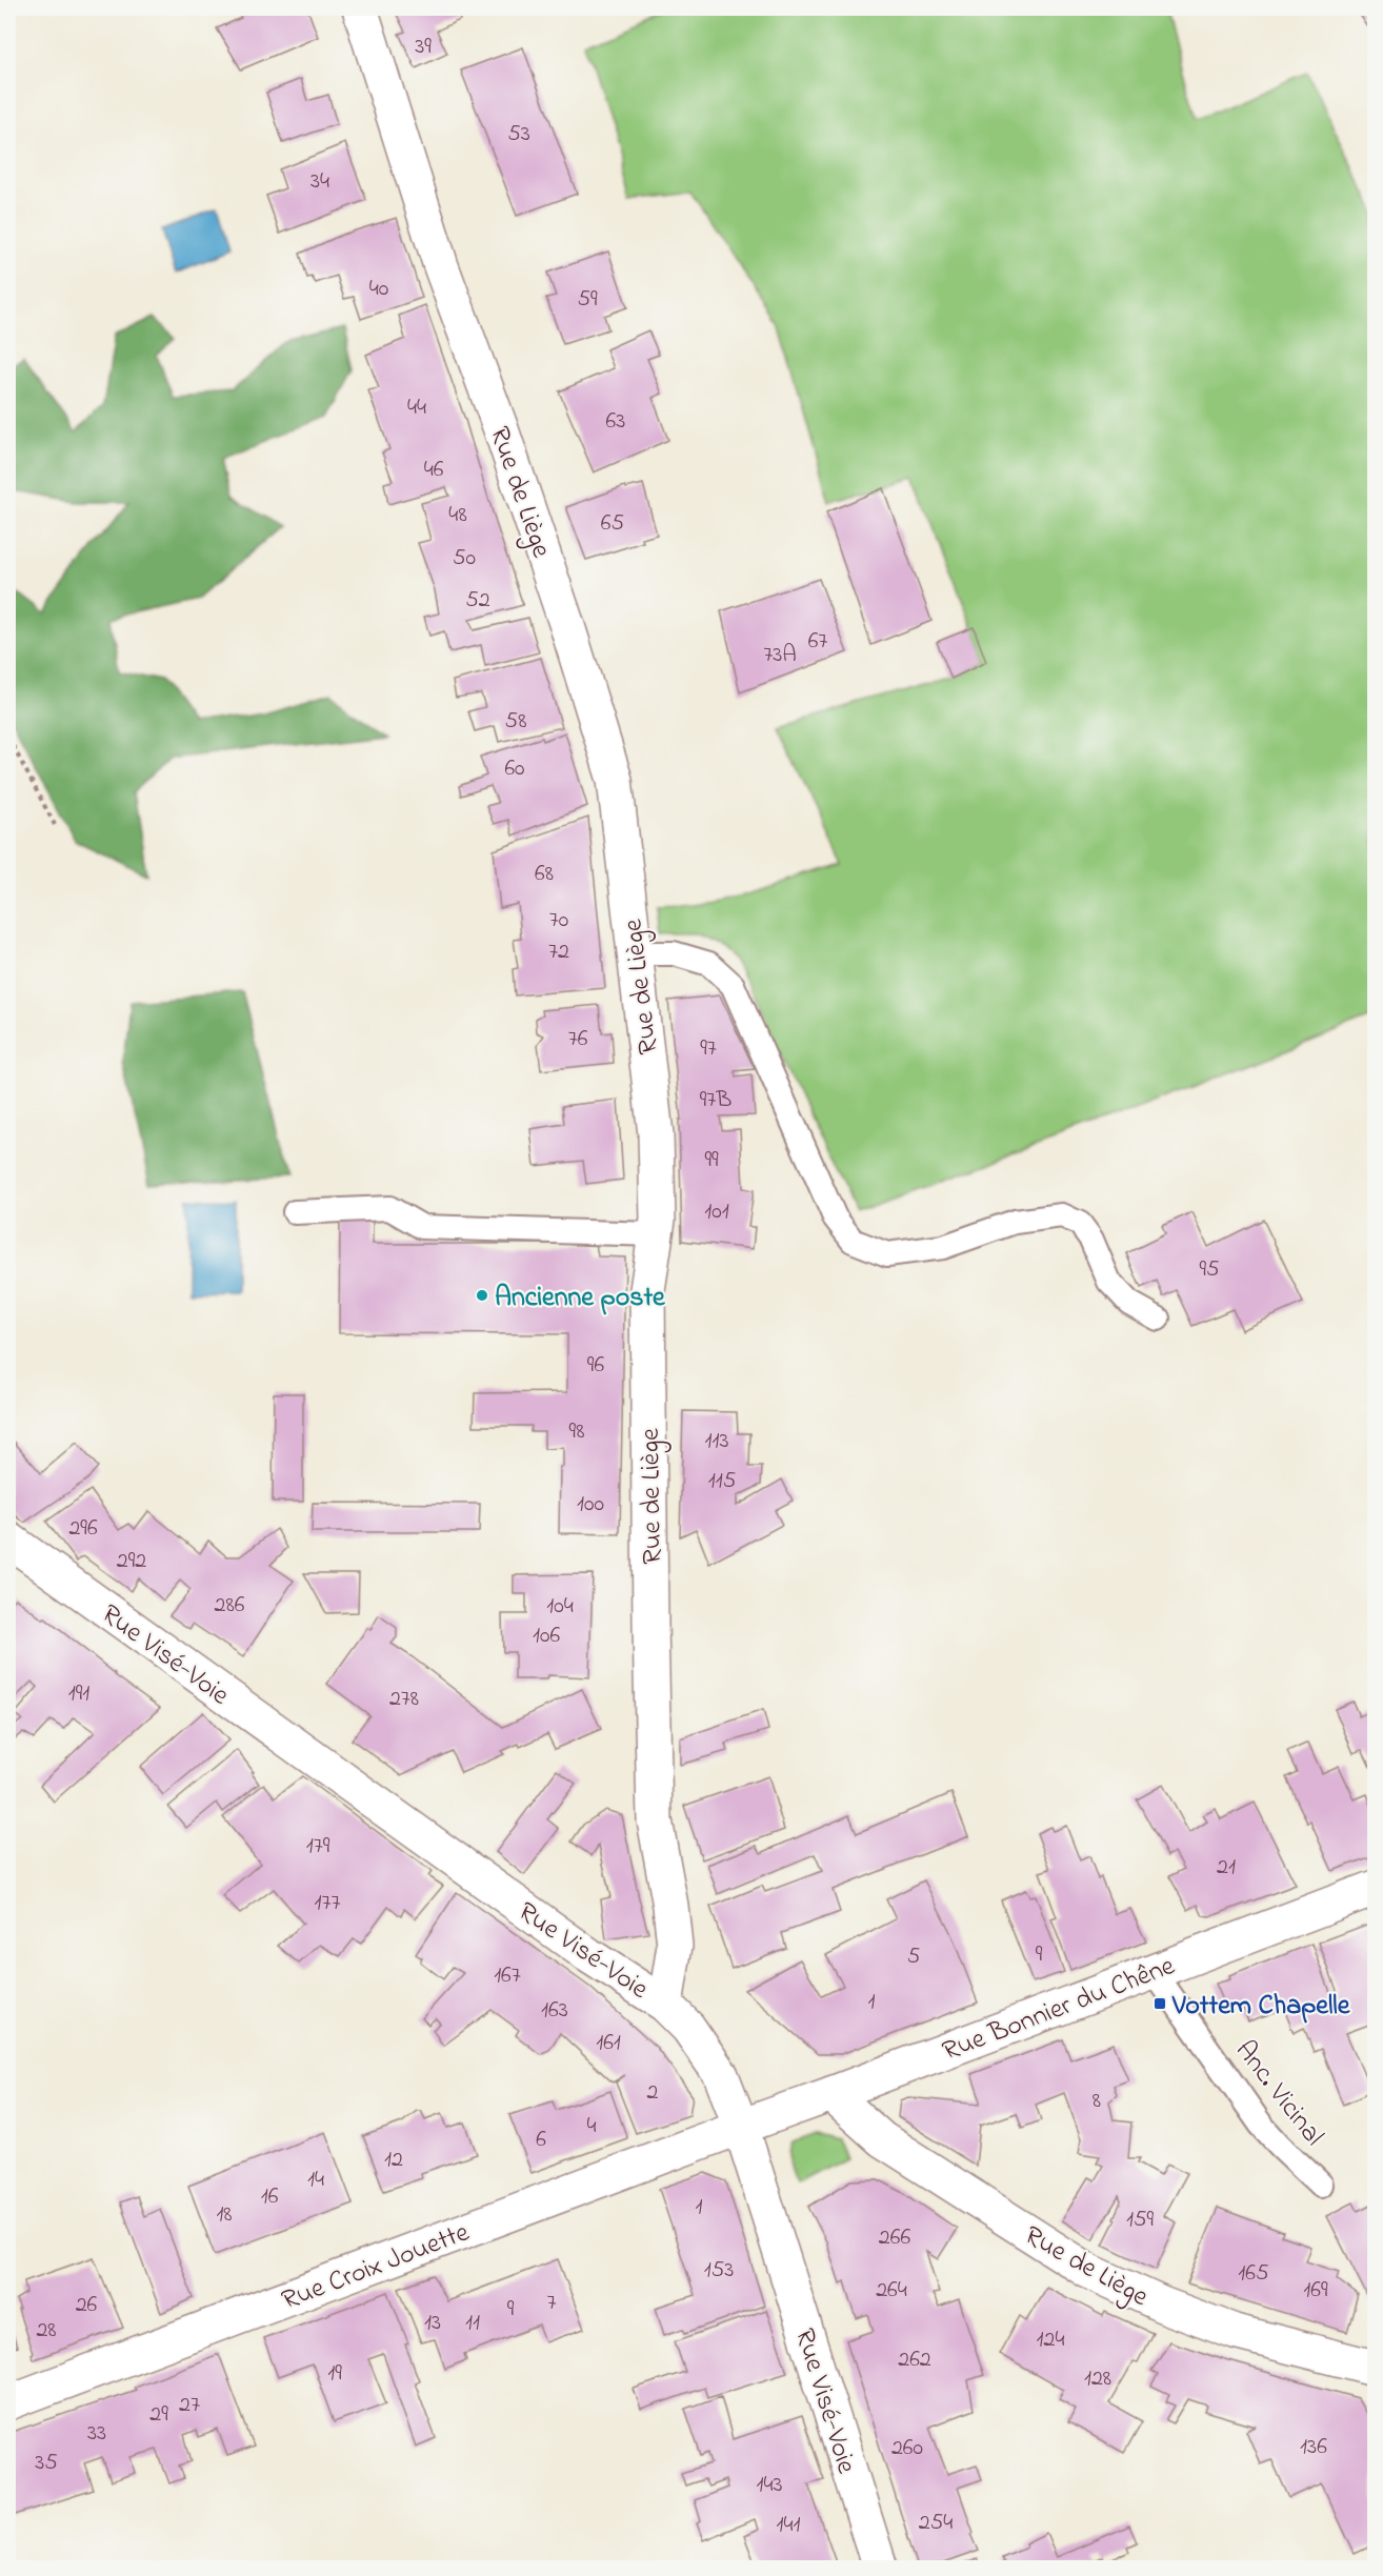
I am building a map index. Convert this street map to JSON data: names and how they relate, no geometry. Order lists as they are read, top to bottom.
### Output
{
  "streets": {
    "street": [
      "Rue de Liège",
      "Rue Visé-Voie",
      "Rue Bonnier du Chêne",
      "Rue Croix Jouette"
    ],
    "lane": ["Anc. Vicinal"]
  },
  "crossings": [
    ["Rue de Liège", "Rue Visé-Voie"],
    ["Rue de Liège", "Rue Bonnier du Chêne"],
    ["Rue Visé-Voie", "Rue Bonnier du Chêne"],
    ["Rue Visé-Voie", "Rue Croix Jouette"],
    ["Rue Bonnier du Chêne", "Anc. Vicinal"],
    ["Rue Bonnier du Chêne", "Rue Croix Jouette"]
  ],
  "places": {
    "other": ["Ancienne poste"],
    "transit": ["Vottem Chapelle"]
  },
  "house_numbers": [
    "39",
    "53",
    "34",
    "40",
    "59",
    "44",
    "63",
    "46",
    "48",
    "65",
    "50",
    "52",
    "67",
    "73A",
    "58",
    "60",
    "68",
    "70",
    "72",
    "76",
    "97",
    "97B",
    "99",
    "101",
    "95",
    "96",
    "98",
    "113",
    "115",
    "100",
    "296",
    "292",
    "286",
    "104",
    "106",
    "191",
    "278",
    "179",
    "21",
    "177",
    "9",
    "5",
    "167",
    "1",
    "163",
    "161",
    "2",
    "8",
    "4",
    "6",
    "12",
    "14",
    "16",
    "1",
    "18",
    "159",
    "266",
    "153",
    "165",
    "264",
    "169",
    "7",
    "26",
    "9",
    "13",
    "11",
    "28",
    "124",
    "262",
    "19",
    "128",
    "27",
    "29",
    "33",
    "136",
    "260",
    "35",
    "143",
    "254",
    "141"
  ]
}
